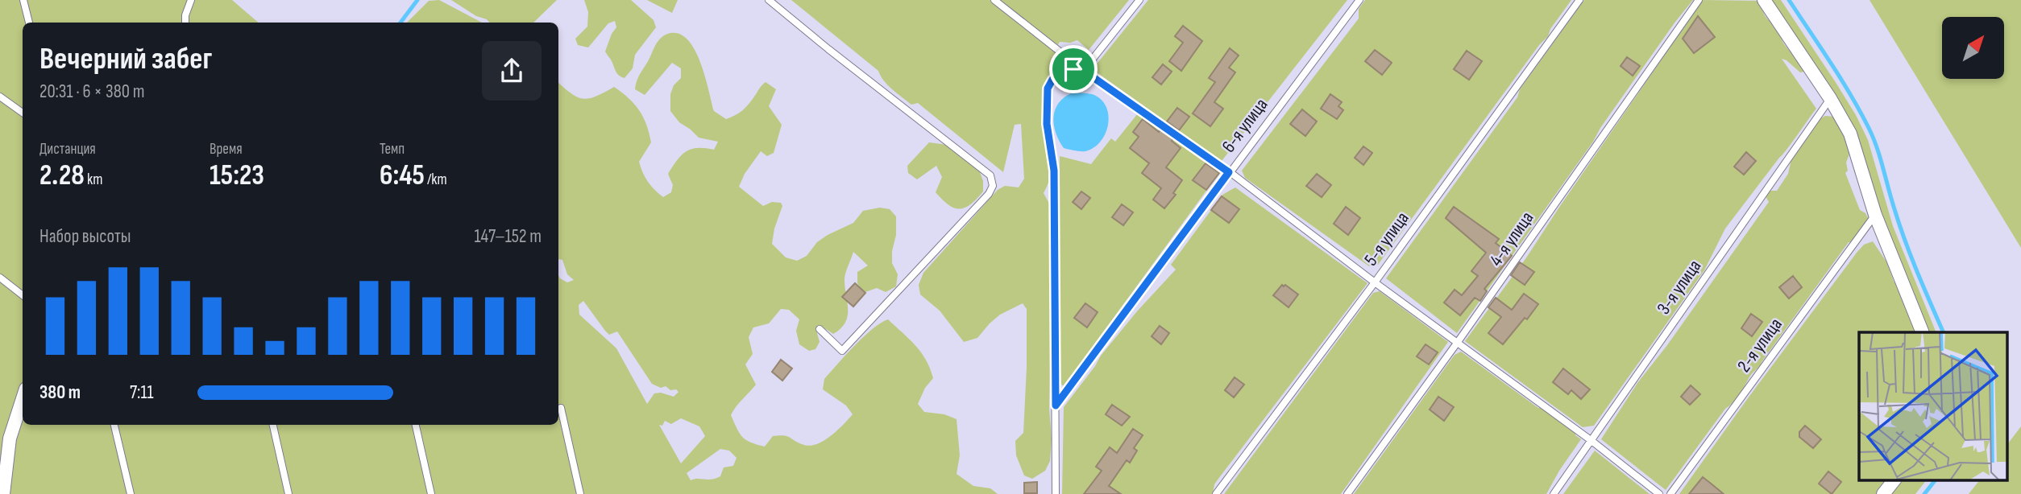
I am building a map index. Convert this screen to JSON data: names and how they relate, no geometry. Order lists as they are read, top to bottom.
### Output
{
  "streets": {
    "lane": [
      "6-я улица",
      "5-я улица",
      "4-я улица",
      "3-я улица",
      "2-я улица"
    ]
  },
  "north": "top right",
  "page": {
    "heading": ["Вечерний забег", "20:31 · 6 × 380 m"],
    "stats": [
      ["Дистанция", "2.28 km"],
      ["Время", "15:23"],
      ["Темп", "6:45 /km"]
    ],
    "chart": ["Набор высоты", "147–152 m"],
    "list": [
      {
        "name": "380 m",
        "note": "7:11"
      }
    ]
  }
}
